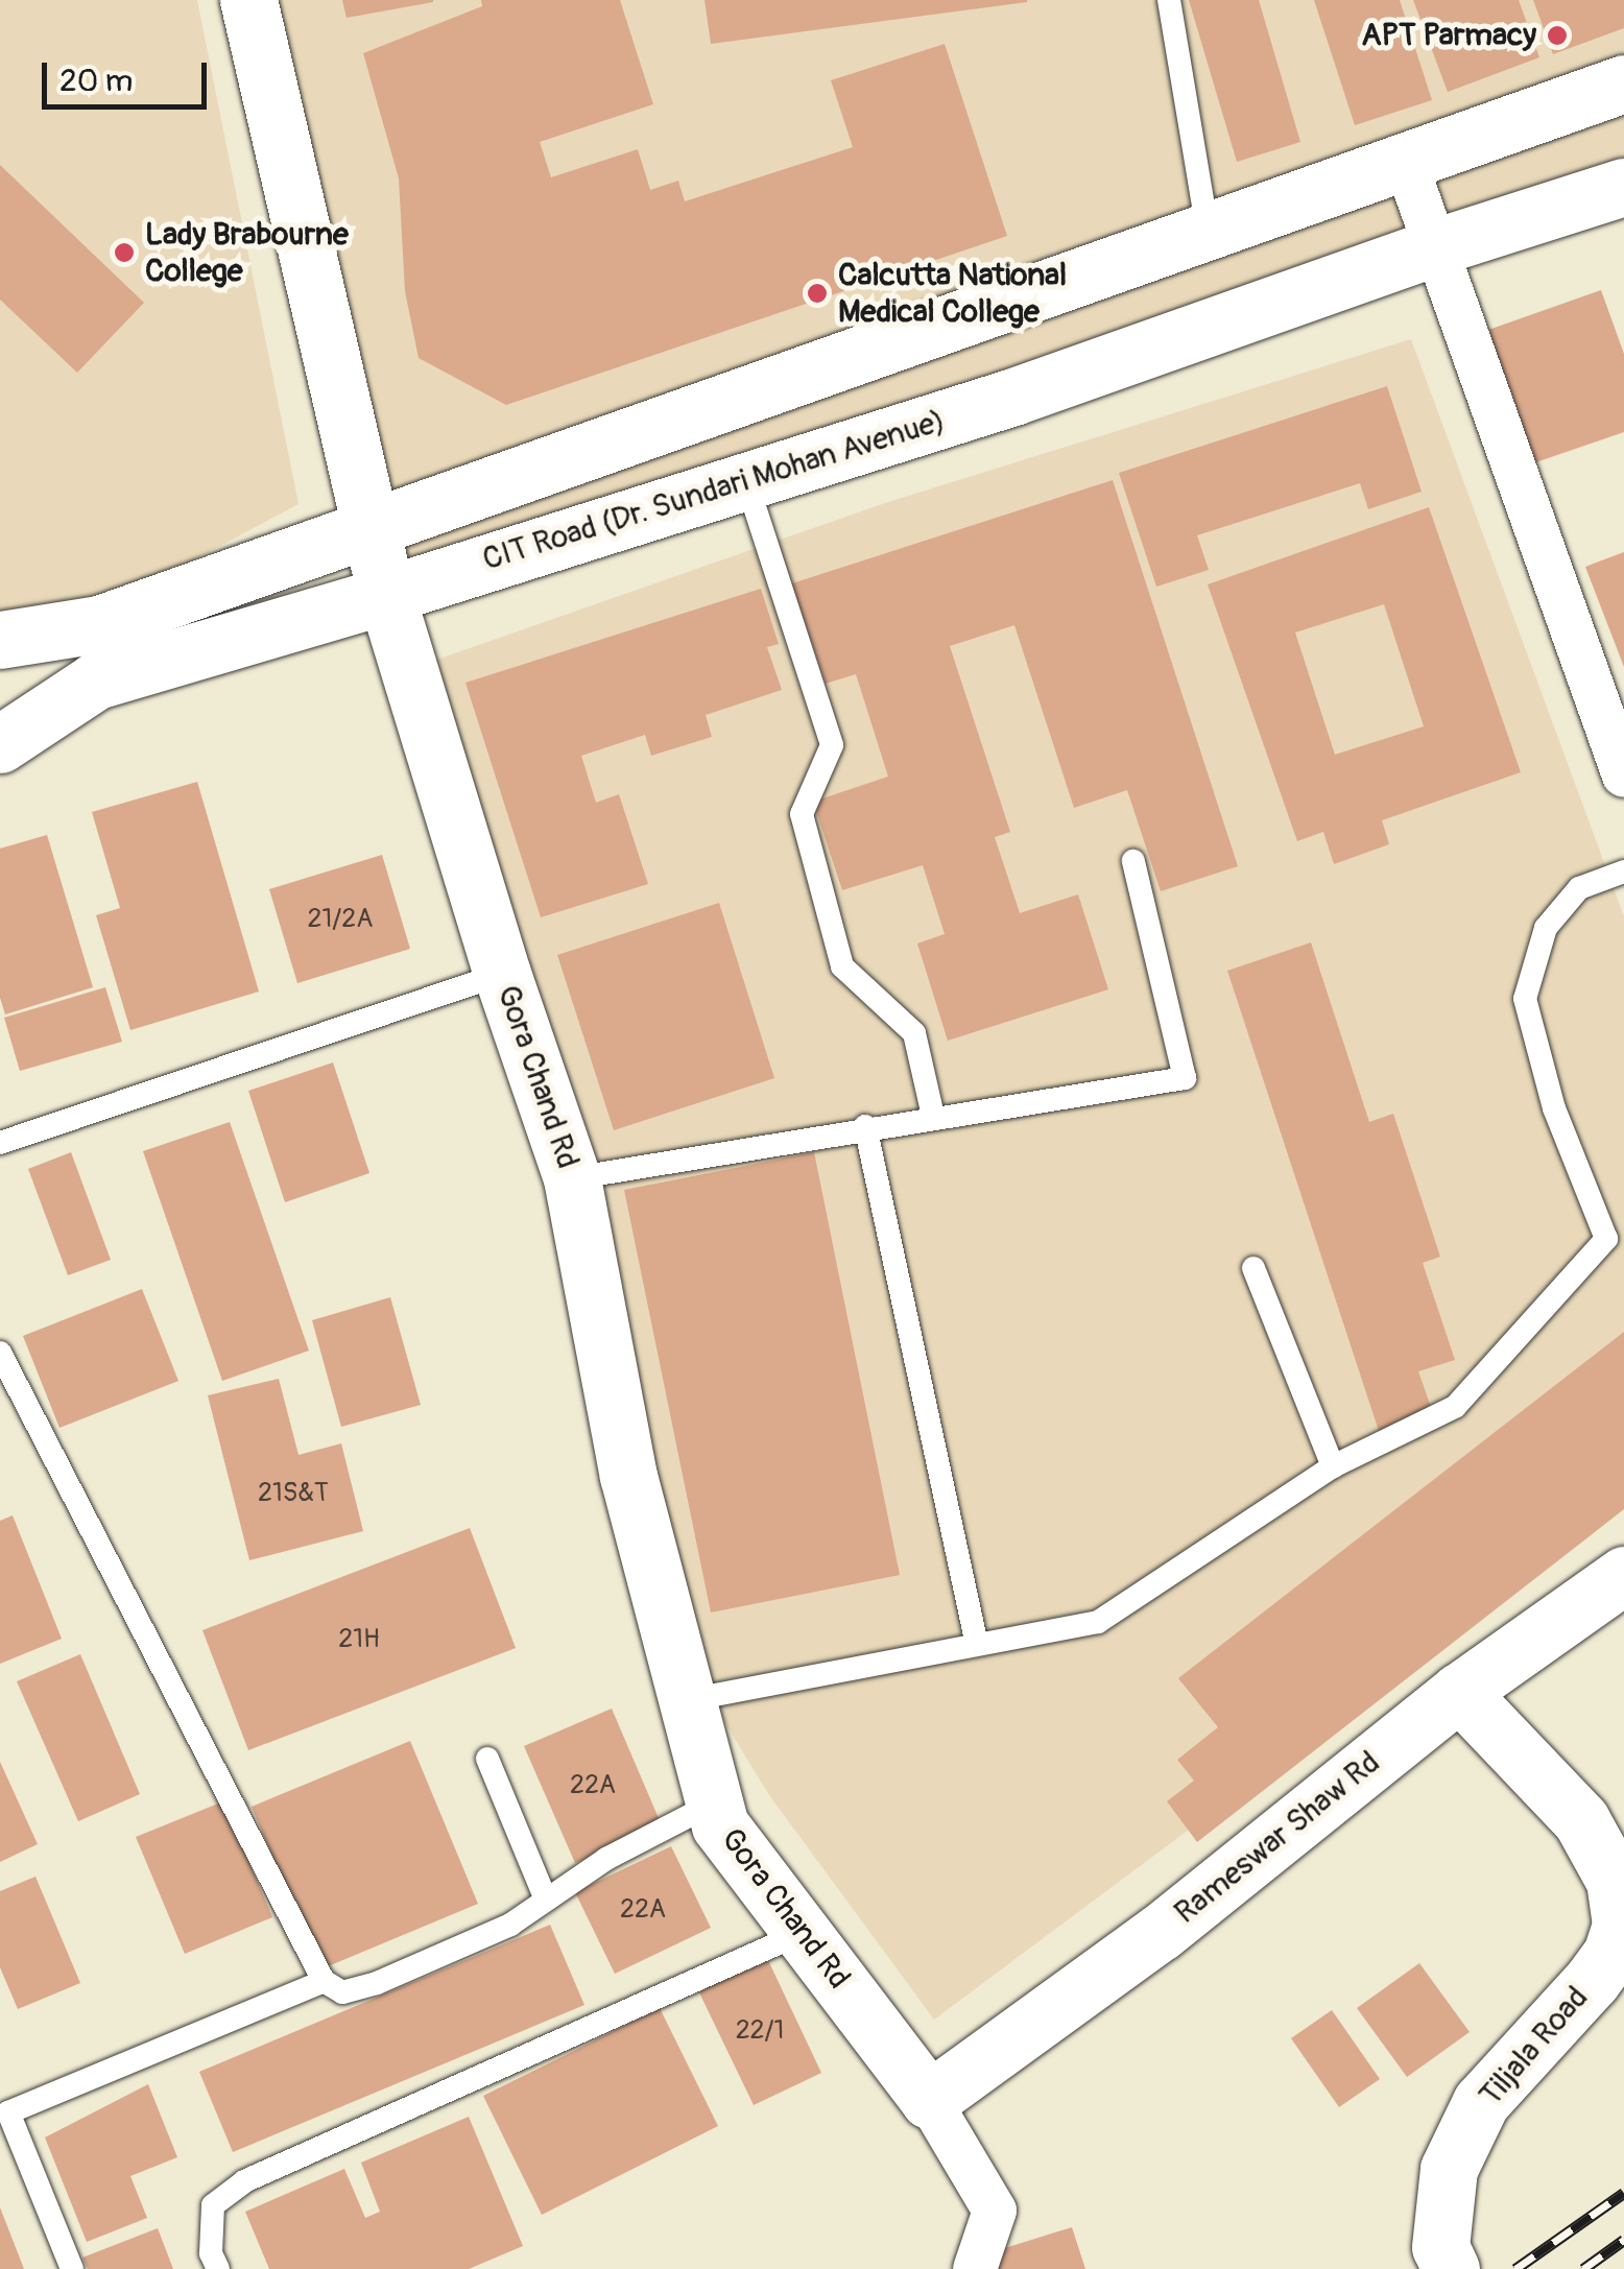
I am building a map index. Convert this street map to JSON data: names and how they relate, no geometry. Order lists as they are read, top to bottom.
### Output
{
  "streets": {
    "street": [
      "CIT Road (Dr. Sundari Mohan Avenue)",
      "Gora Chand Rd",
      "Rameswar Shaw Rd",
      "Tiljala Road"
    ]
  },
  "crossings": [
    ["CIT Road (Dr. Sundari Mohan Avenue)", "Gora Chand Rd"],
    ["Gora Chand Rd", "Rameswar Shaw Rd"],
    ["Rameswar Shaw Rd", "Tiljala Road"]
  ],
  "places": ["APT Parmacy", "Lady Brabourne College", "Calcutta National Medical College"],
  "house_numbers": [
    "21/2A",
    "21S&T",
    "21H",
    "22A",
    "22A",
    "22/1"
  ],
  "scale_bar": "20 m"
}
